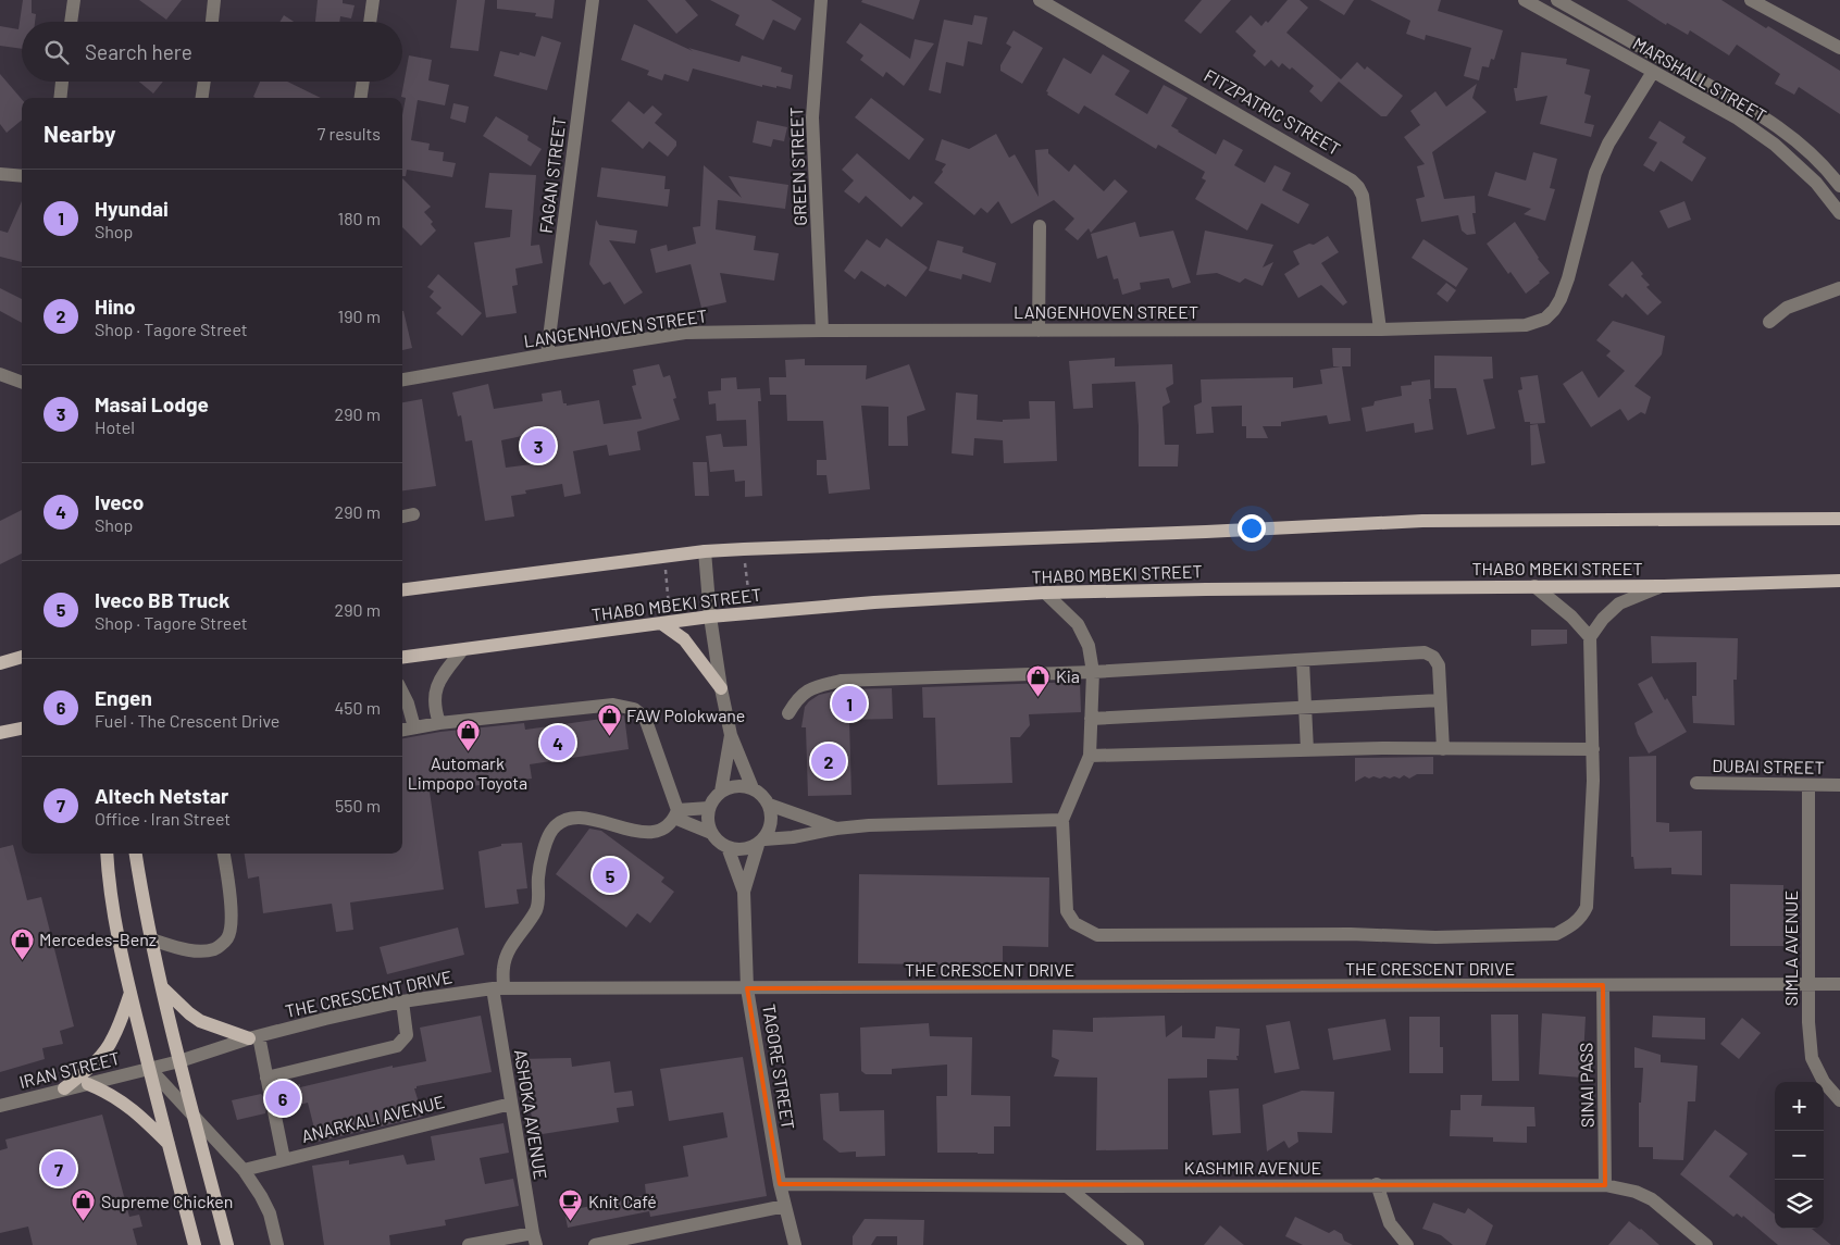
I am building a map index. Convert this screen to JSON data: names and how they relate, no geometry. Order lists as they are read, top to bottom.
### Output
{
  "streets": {
    "main road": ["THABO MBEKI STREET"],
    "street": [
      "MARSHALL STREET",
      "FITZPATRIC STREET",
      "GREEN STREET",
      "FAGAN STREET",
      "LANGENHOVEN STREET",
      "DUBAI STREET",
      "SIMLA AVENUE",
      "THE CRESCENT DRIVE",
      "TAGORE STREET",
      "IRAN STREET",
      "SINAI PASS",
      "ASHOKA AVENUE",
      "ANARKALI AVENUE",
      "KASHMIR AVENUE"
    ]
  },
  "crossings": [
    ["MARSHALL STREET", "LANGENHOVEN STREET"],
    ["FITZPATRIC STREET", "LANGENHOVEN STREET"],
    ["GREEN STREET", "LANGENHOVEN STREET"],
    ["FAGAN STREET", "LANGENHOVEN STREET"],
    ["DUBAI STREET", "SIMLA AVENUE"],
    ["SIMLA AVENUE", "THE CRESCENT DRIVE"],
    ["THE CRESCENT DRIVE", "TAGORE STREET"],
    ["THE CRESCENT DRIVE", "IRAN STREET"],
    ["THE CRESCENT DRIVE", "SINAI PASS"],
    ["THE CRESCENT DRIVE", "ASHOKA AVENUE"],
    ["TAGORE STREET", "KASHMIR AVENUE"],
    ["SINAI PASS", "KASHMIR AVENUE"],
    ["ASHOKA AVENUE", "ANARKALI AVENUE"]
  ],
  "places": {
    "shop": [
      "Kia",
      "FAW Polokwane",
      "Automark Limpopo Toyota",
      "Mercedes-Benz",
      "Supreme Chicken"
    ],
    "cafe": ["Knit Café"]
  },
  "page": {
    "search": "Search here",
    "heading": ["Nearby", "7 results"],
    "list": [
      {
        "mark": "1",
        "name": "Hyundai",
        "note": "Shop",
        "value": "180 m"
      },
      {
        "mark": "2",
        "name": "Hino",
        "note": "Shop · Tagore Street",
        "value": "190 m"
      },
      {
        "mark": "3",
        "name": "Masai Lodge",
        "note": "Hotel",
        "value": "290 m"
      },
      {
        "mark": "4",
        "name": "Iveco",
        "note": "Shop",
        "value": "290 m"
      },
      {
        "mark": "5",
        "name": "Iveco BB Truck",
        "note": "Shop · Tagore Street",
        "value": "290 m"
      },
      {
        "mark": "6",
        "name": "Engen",
        "note": "Fuel · The Crescent Drive",
        "value": "450 m"
      },
      {
        "mark": "7",
        "name": "Altech Netstar",
        "note": "Office · Iran Street",
        "value": "550 m"
      }
    ],
    "pins": [
      "3",
      "1",
      "4",
      "2",
      "5",
      "6",
      "7"
    ],
    "map_buttons": ["+", "−"]
  }
}
